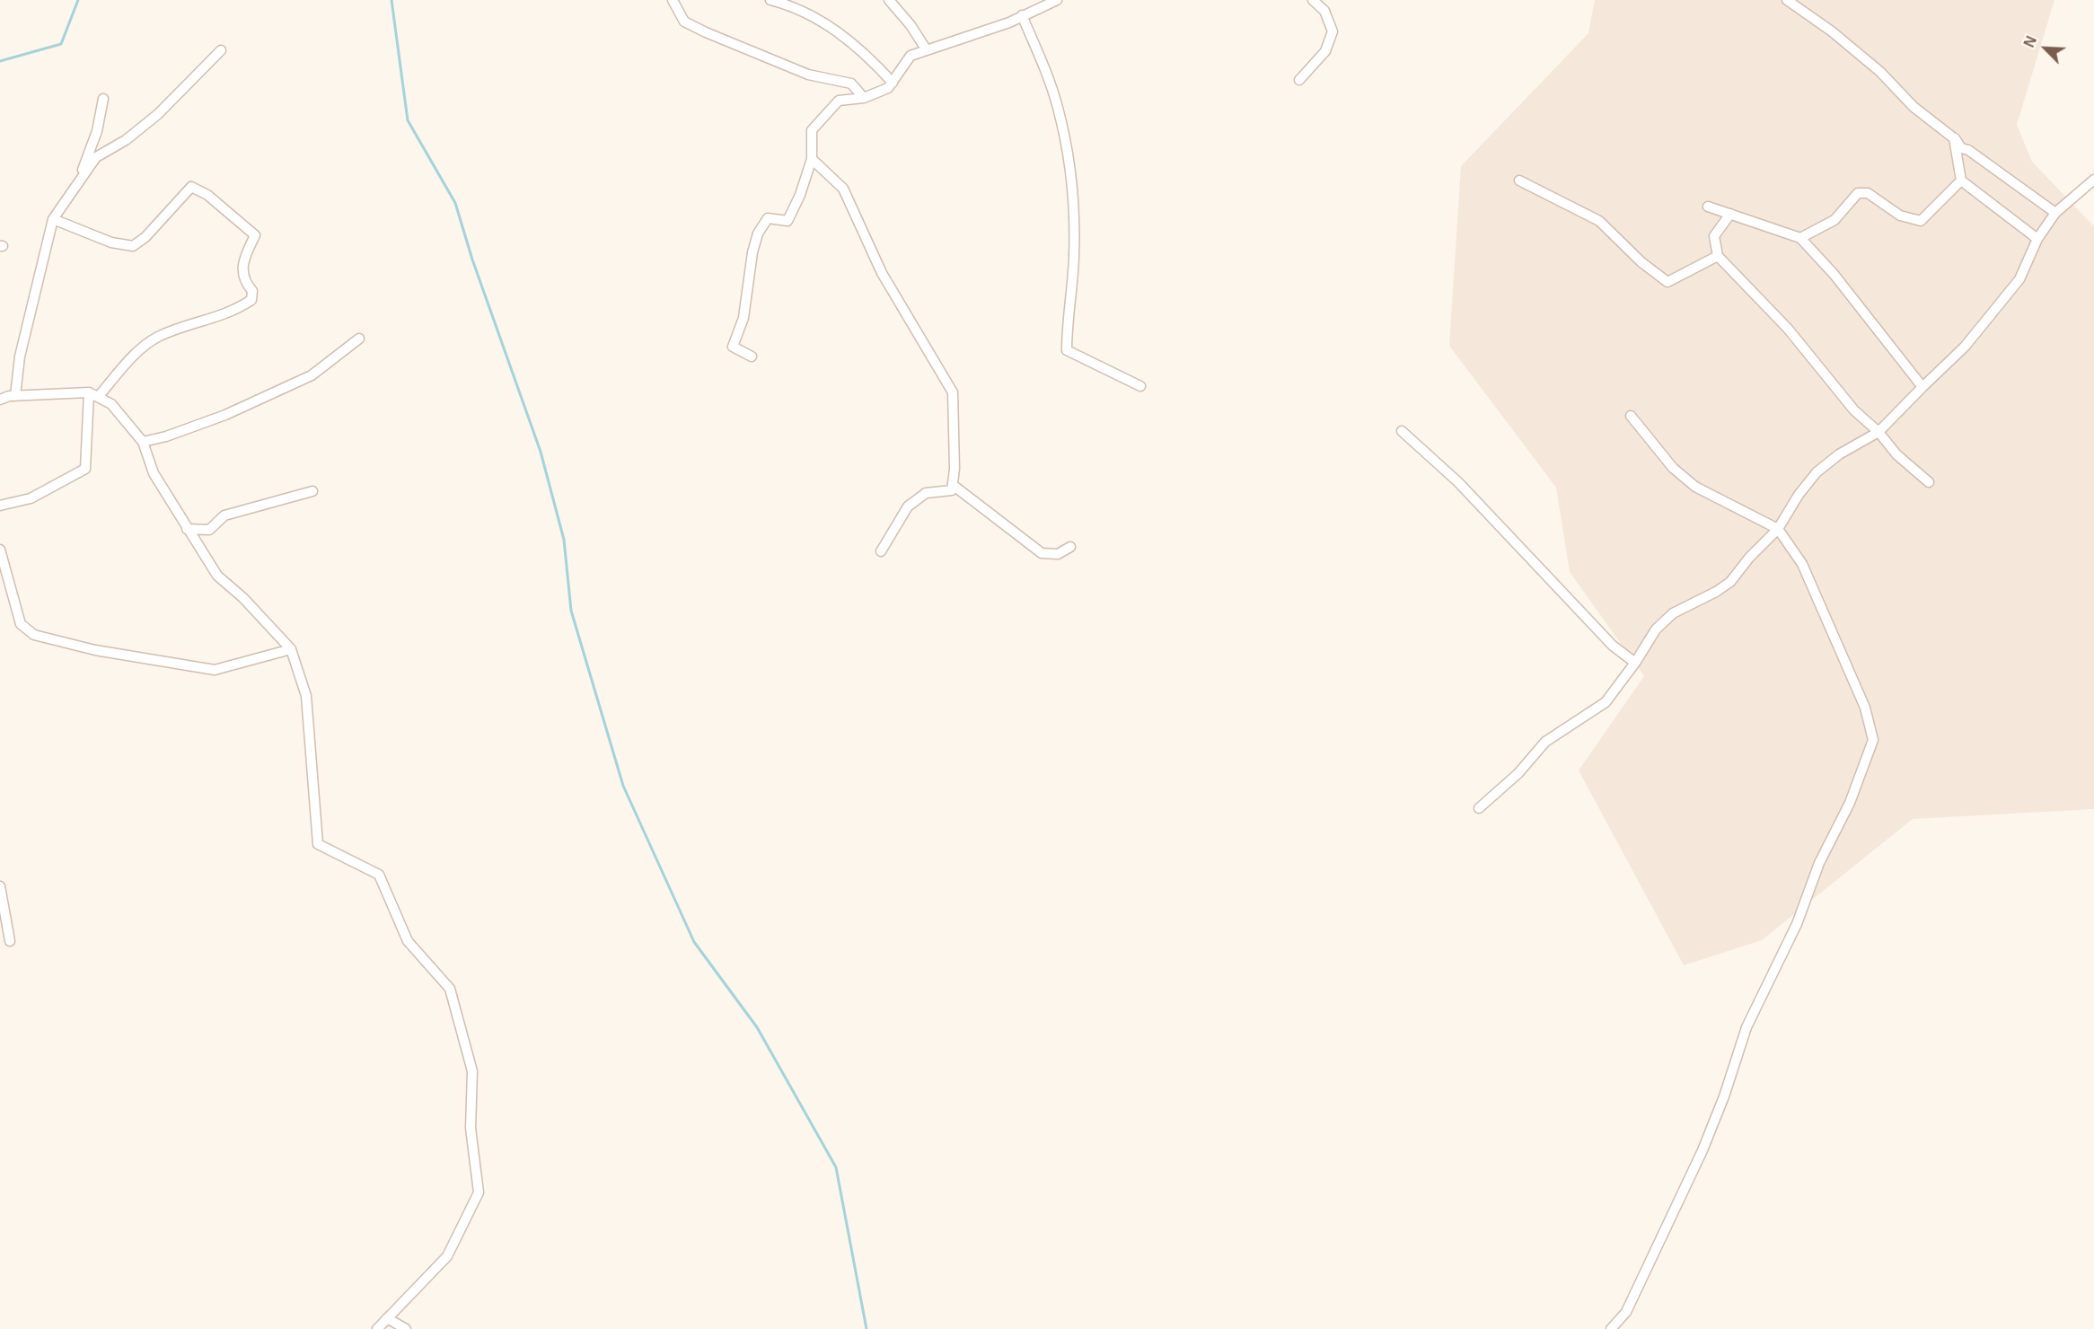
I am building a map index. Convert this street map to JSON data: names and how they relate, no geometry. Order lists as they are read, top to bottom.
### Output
{
  "north": "top left"
}
